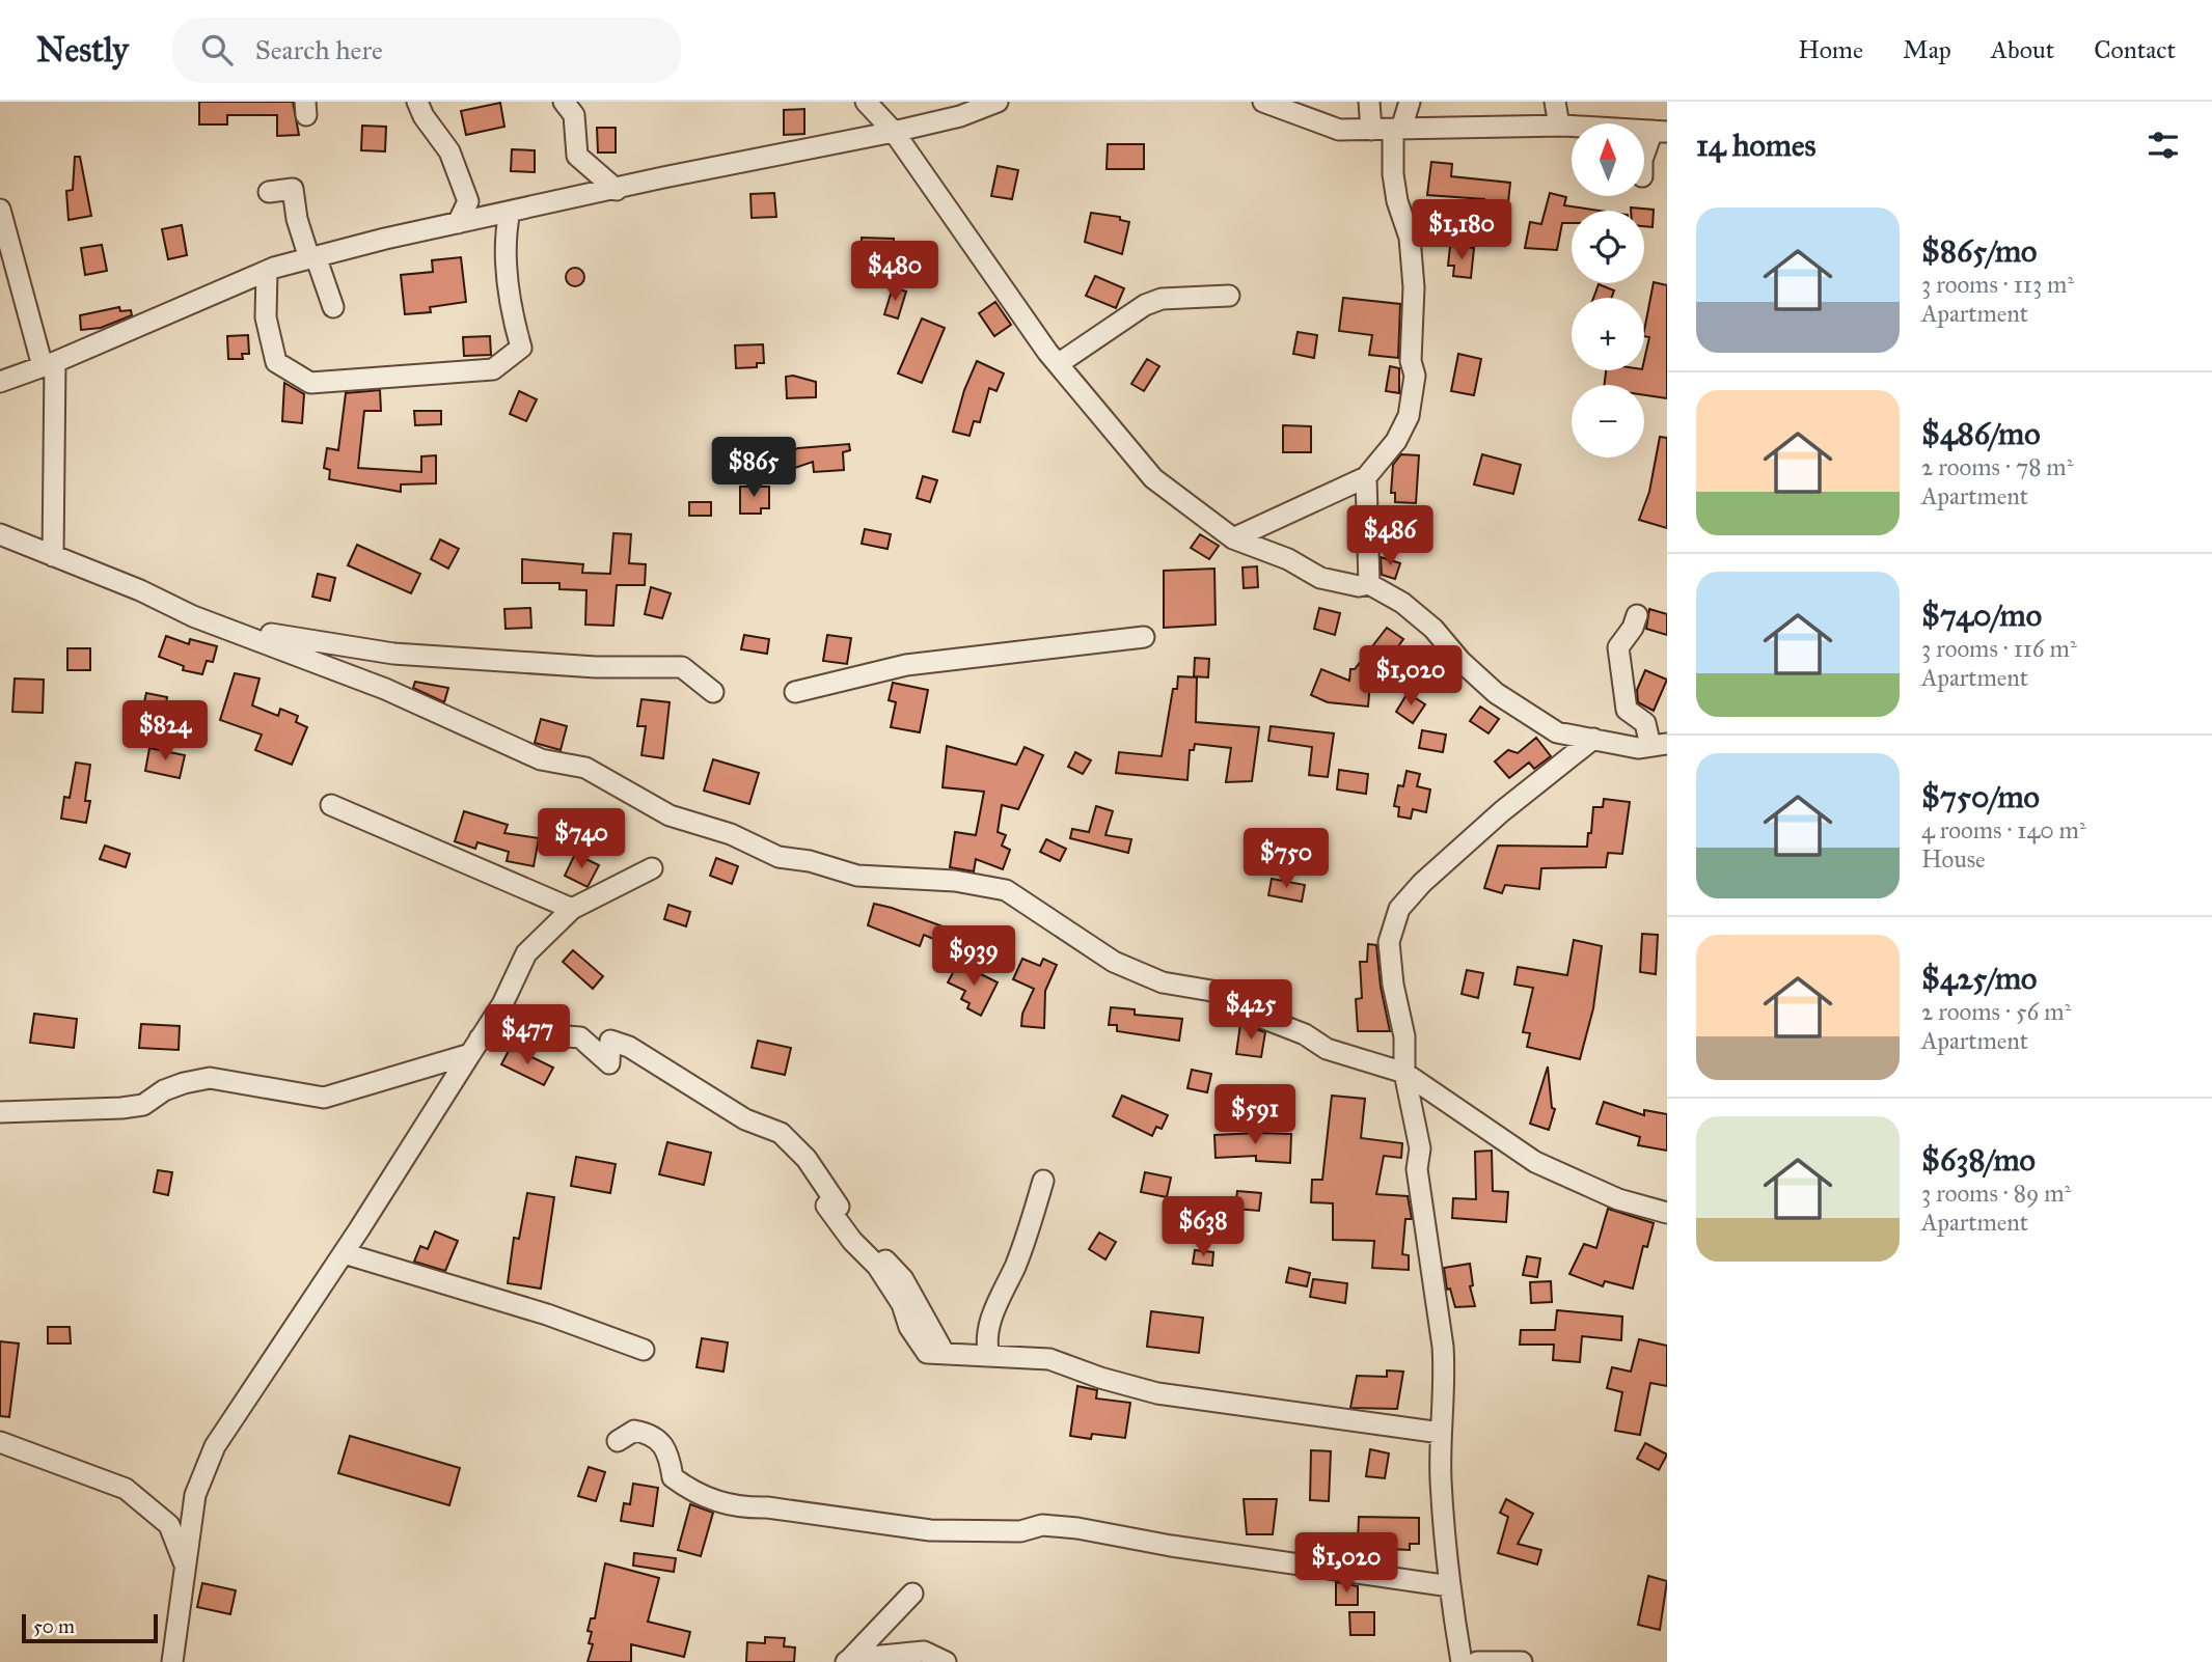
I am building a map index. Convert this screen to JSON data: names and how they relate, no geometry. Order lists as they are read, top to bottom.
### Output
{
  "scale_bar": "50 m",
  "north": "top",
  "page": {
    "header": "Nestly",
    "search": "Search here",
    "nav": [
      "Home",
      "Map",
      "About",
      "Contact"
    ],
    "heading": "14 homes",
    "map_buttons": ["+", "−"],
    "list": [
      {
        "name": "$865/mo",
        "note": "3 rooms · 113 m² · Apartment"
      },
      {
        "name": "$486/mo",
        "note": "2 rooms · 78 m² · Apartment"
      },
      {
        "name": "$740/mo",
        "note": "3 rooms · 116 m² · Apartment"
      },
      {
        "name": "$750/mo",
        "note": "4 rooms · 140 m² · House"
      },
      {
        "name": "$425/mo",
        "note": "2 rooms · 56 m² · Apartment"
      },
      {
        "name": "$638/mo",
        "note": "3 rooms · 89 m² · Apartment"
      }
    ],
    "price": [
      "$1,180",
      "$480",
      "$865",
      "$486",
      "$1,020",
      "$824",
      "$740",
      "$750",
      "$939",
      "$425",
      "$477",
      "$591",
      "$638",
      "$1,020"
    ],
    "scale": "50 m"
  }
}
